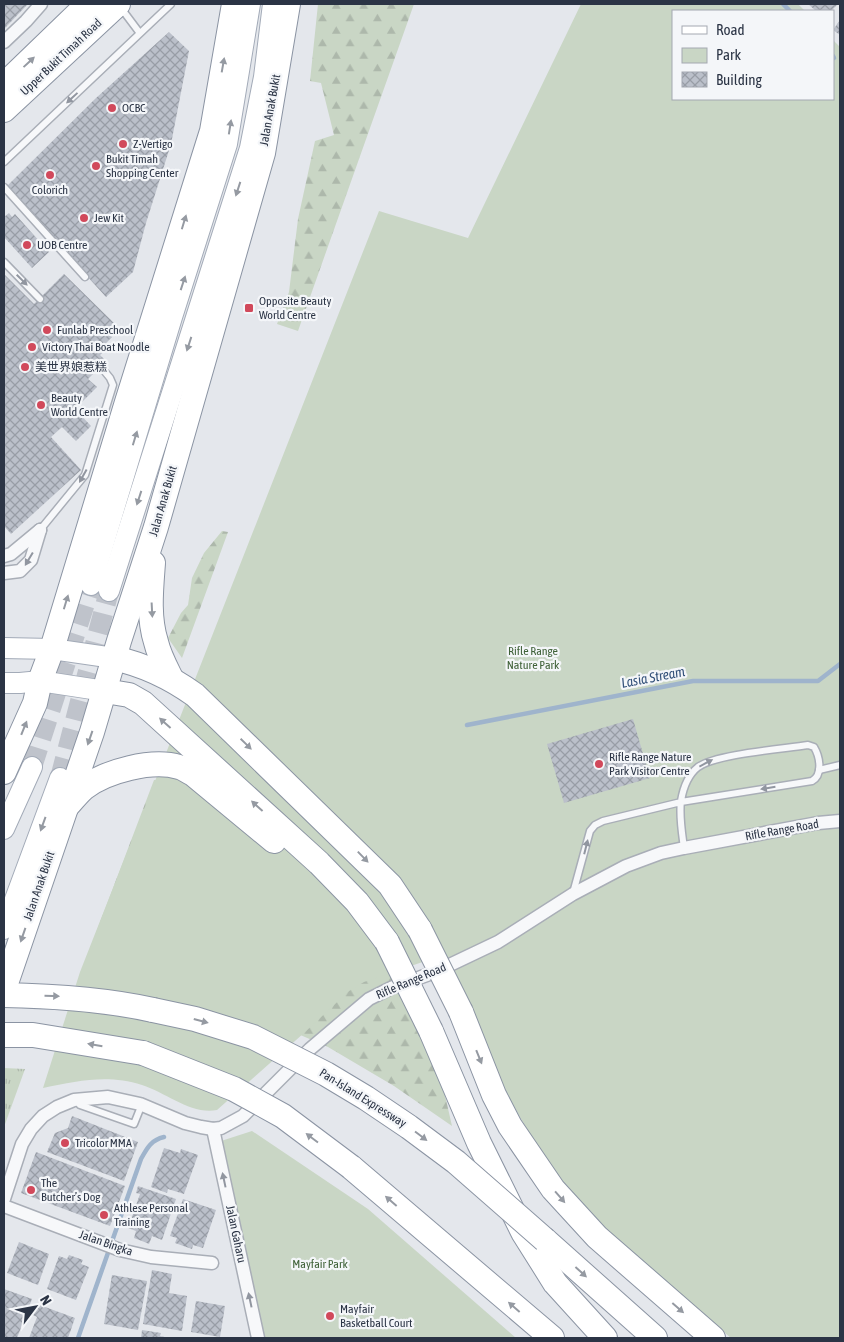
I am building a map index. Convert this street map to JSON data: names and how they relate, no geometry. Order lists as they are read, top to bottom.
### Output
{
  "streets": {
    "highway": ["Upper Bukit Timah Road", "Jalan Anak Bukit", "Pan-Island Expressway"],
    "street": ["Rifle Range Road", "Jalan Gaharu", "Jalan Bingka"]
  },
  "crossings": [
    ["Rifle Range Road", "Jalan Gaharu"]
  ],
  "one_way": ["Jalan Gaharu"],
  "water": ["Lasia Stream"],
  "parks": ["Rifle Range Nature Park", "Mayfair Park"],
  "places": {
    "other": [
      "OCBC",
      "Z-Vertigo",
      "Bukit Timah Shopping Center",
      "Colorich",
      "Jew Kit",
      "UOB Centre",
      "Funlab Preschool",
      "Victory Thai Boat Noodle",
      "美世界娘惹糕",
      "Beauty World Centre",
      "Rifle Range Nature Park Visitor Centre",
      "Tricolor MMA",
      "The Butcher’s Dog",
      "Athlese Personal Training",
      "Mayfair Basketball Court"
    ],
    "transit": ["Opposite Beauty World Centre"]
  },
  "legend": ["Road", "Park", "Building"],
  "north": "top right"
}
